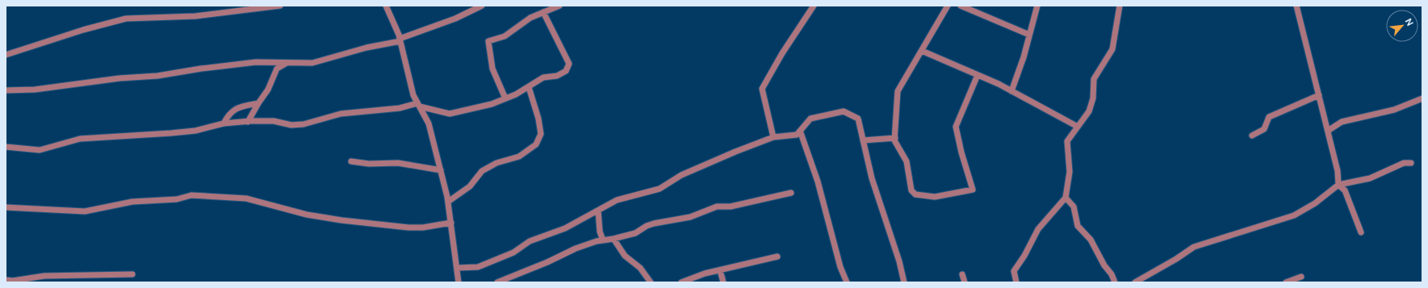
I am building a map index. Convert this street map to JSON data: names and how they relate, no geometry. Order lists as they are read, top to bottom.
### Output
{
  "north": "top right"
}
